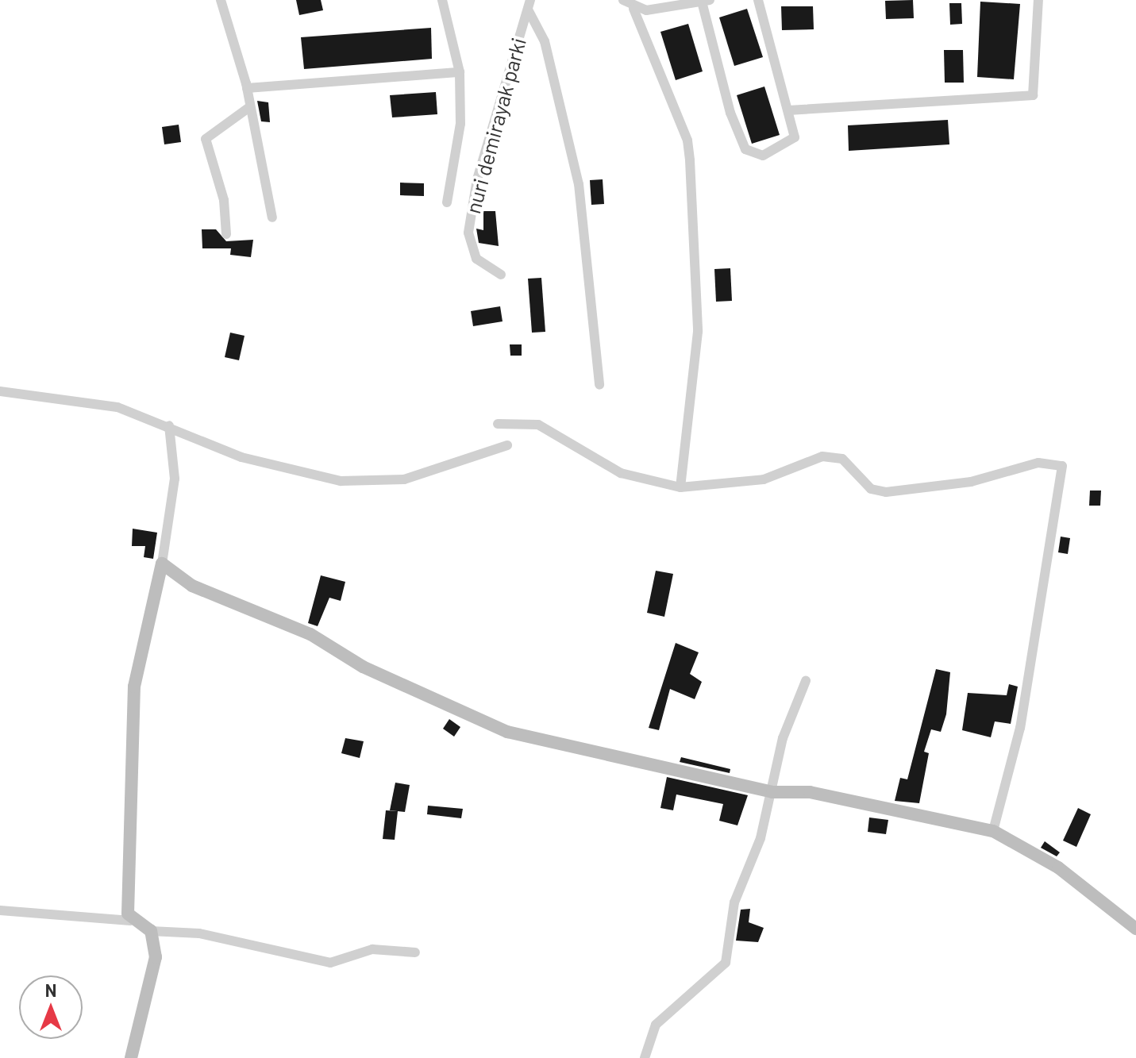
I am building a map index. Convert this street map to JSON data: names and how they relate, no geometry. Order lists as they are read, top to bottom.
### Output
{
  "streets": {
    "street": ["nuri demirayak parki"]
  },
  "north": "top"
}
